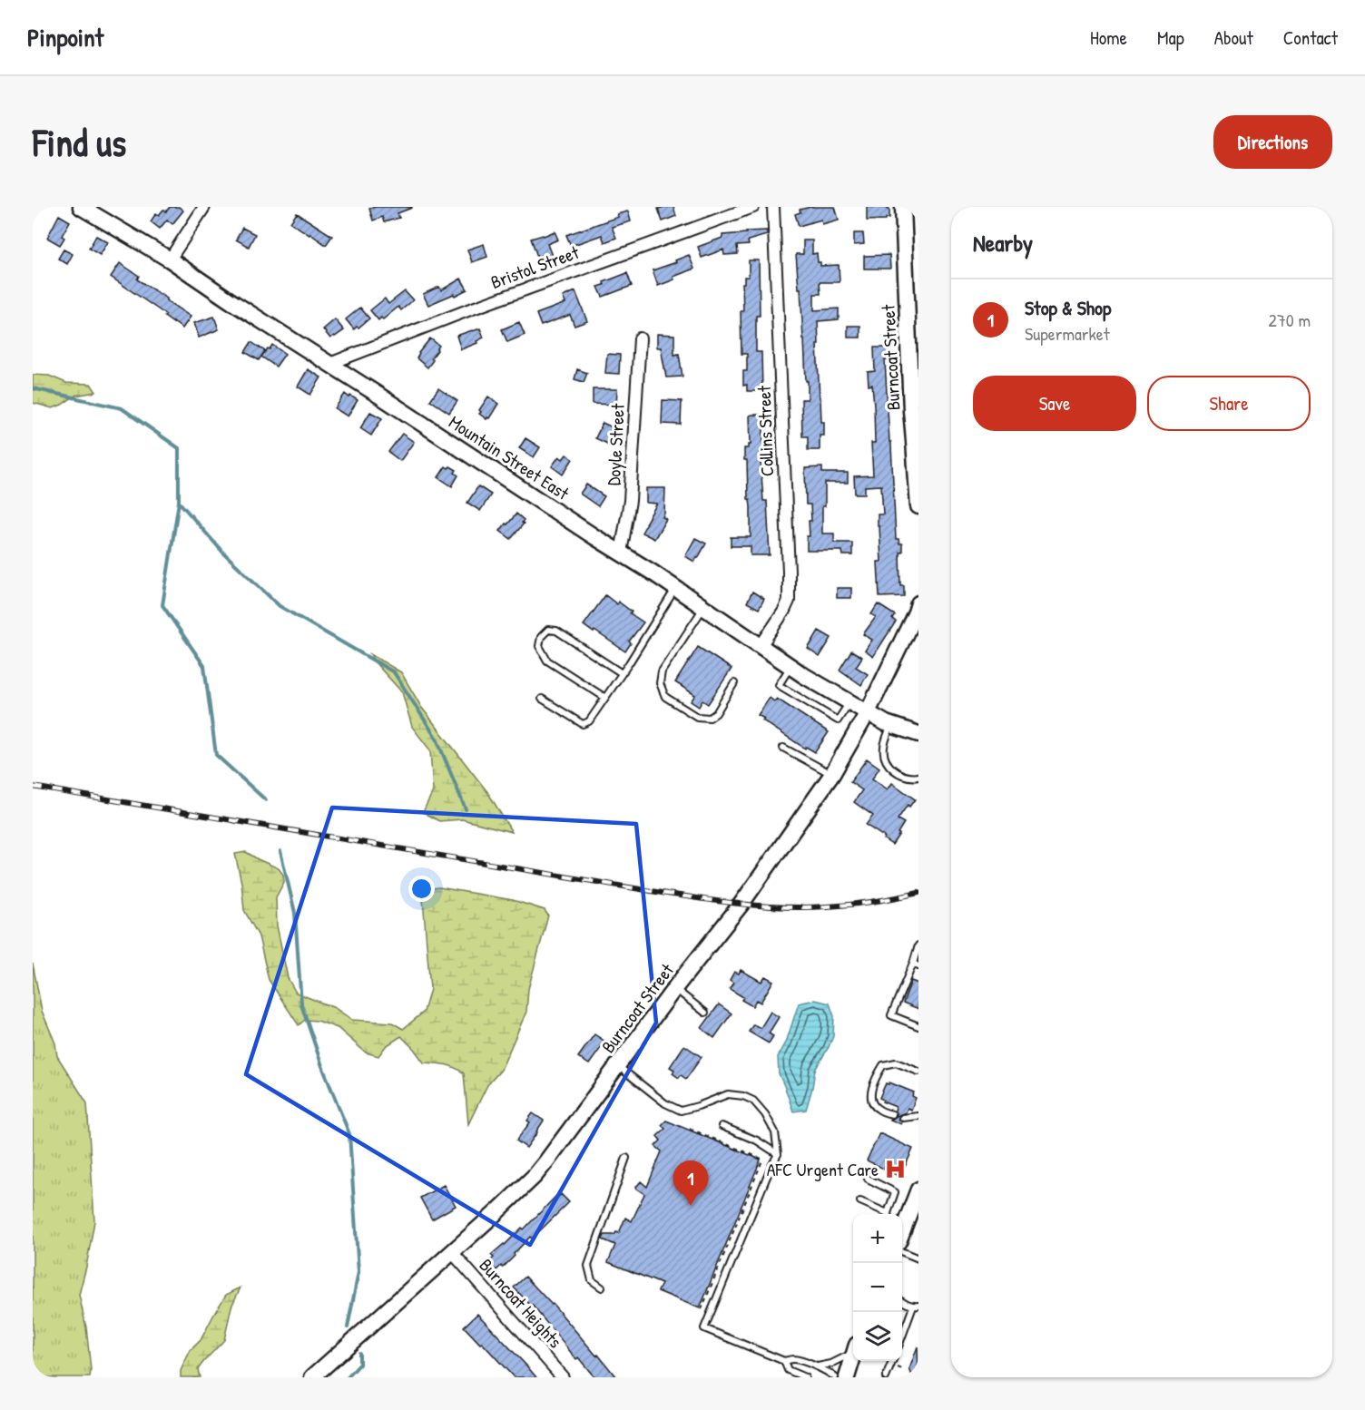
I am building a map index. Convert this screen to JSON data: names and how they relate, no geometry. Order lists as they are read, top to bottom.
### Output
{
  "streets": {
    "main road": ["Burncoat Street", "Mountain Street East"],
    "street": [
      "Bristol Street",
      "Collins Street",
      "Doyle Street",
      "Burncoat Heights"
    ]
  },
  "crossings": [
    ["Bristol Street", "Mountain Street East"],
    ["Burncoat Street", "Mountain Street East"],
    ["Burncoat Street", "Burncoat Heights"],
    ["Collins Street", "Mountain Street East"],
    ["Doyle Street", "Mountain Street East"]
  ],
  "places": {
    "hospital": ["AFC Urgent Care"]
  },
  "page": {
    "header": "Pinpoint",
    "nav": [
      "Home",
      "Map",
      "About",
      "Contact"
    ],
    "buttons": [
      "Directions",
      ["Save", "Share"]
    ],
    "title": "Find us",
    "heading": "Nearby",
    "list": [
      {
        "mark": "1",
        "name": "Stop & Shop",
        "note": "Supermarket",
        "value": "270 m"
      }
    ],
    "pins": "1",
    "map_buttons": ["+", "−"]
  }
}
